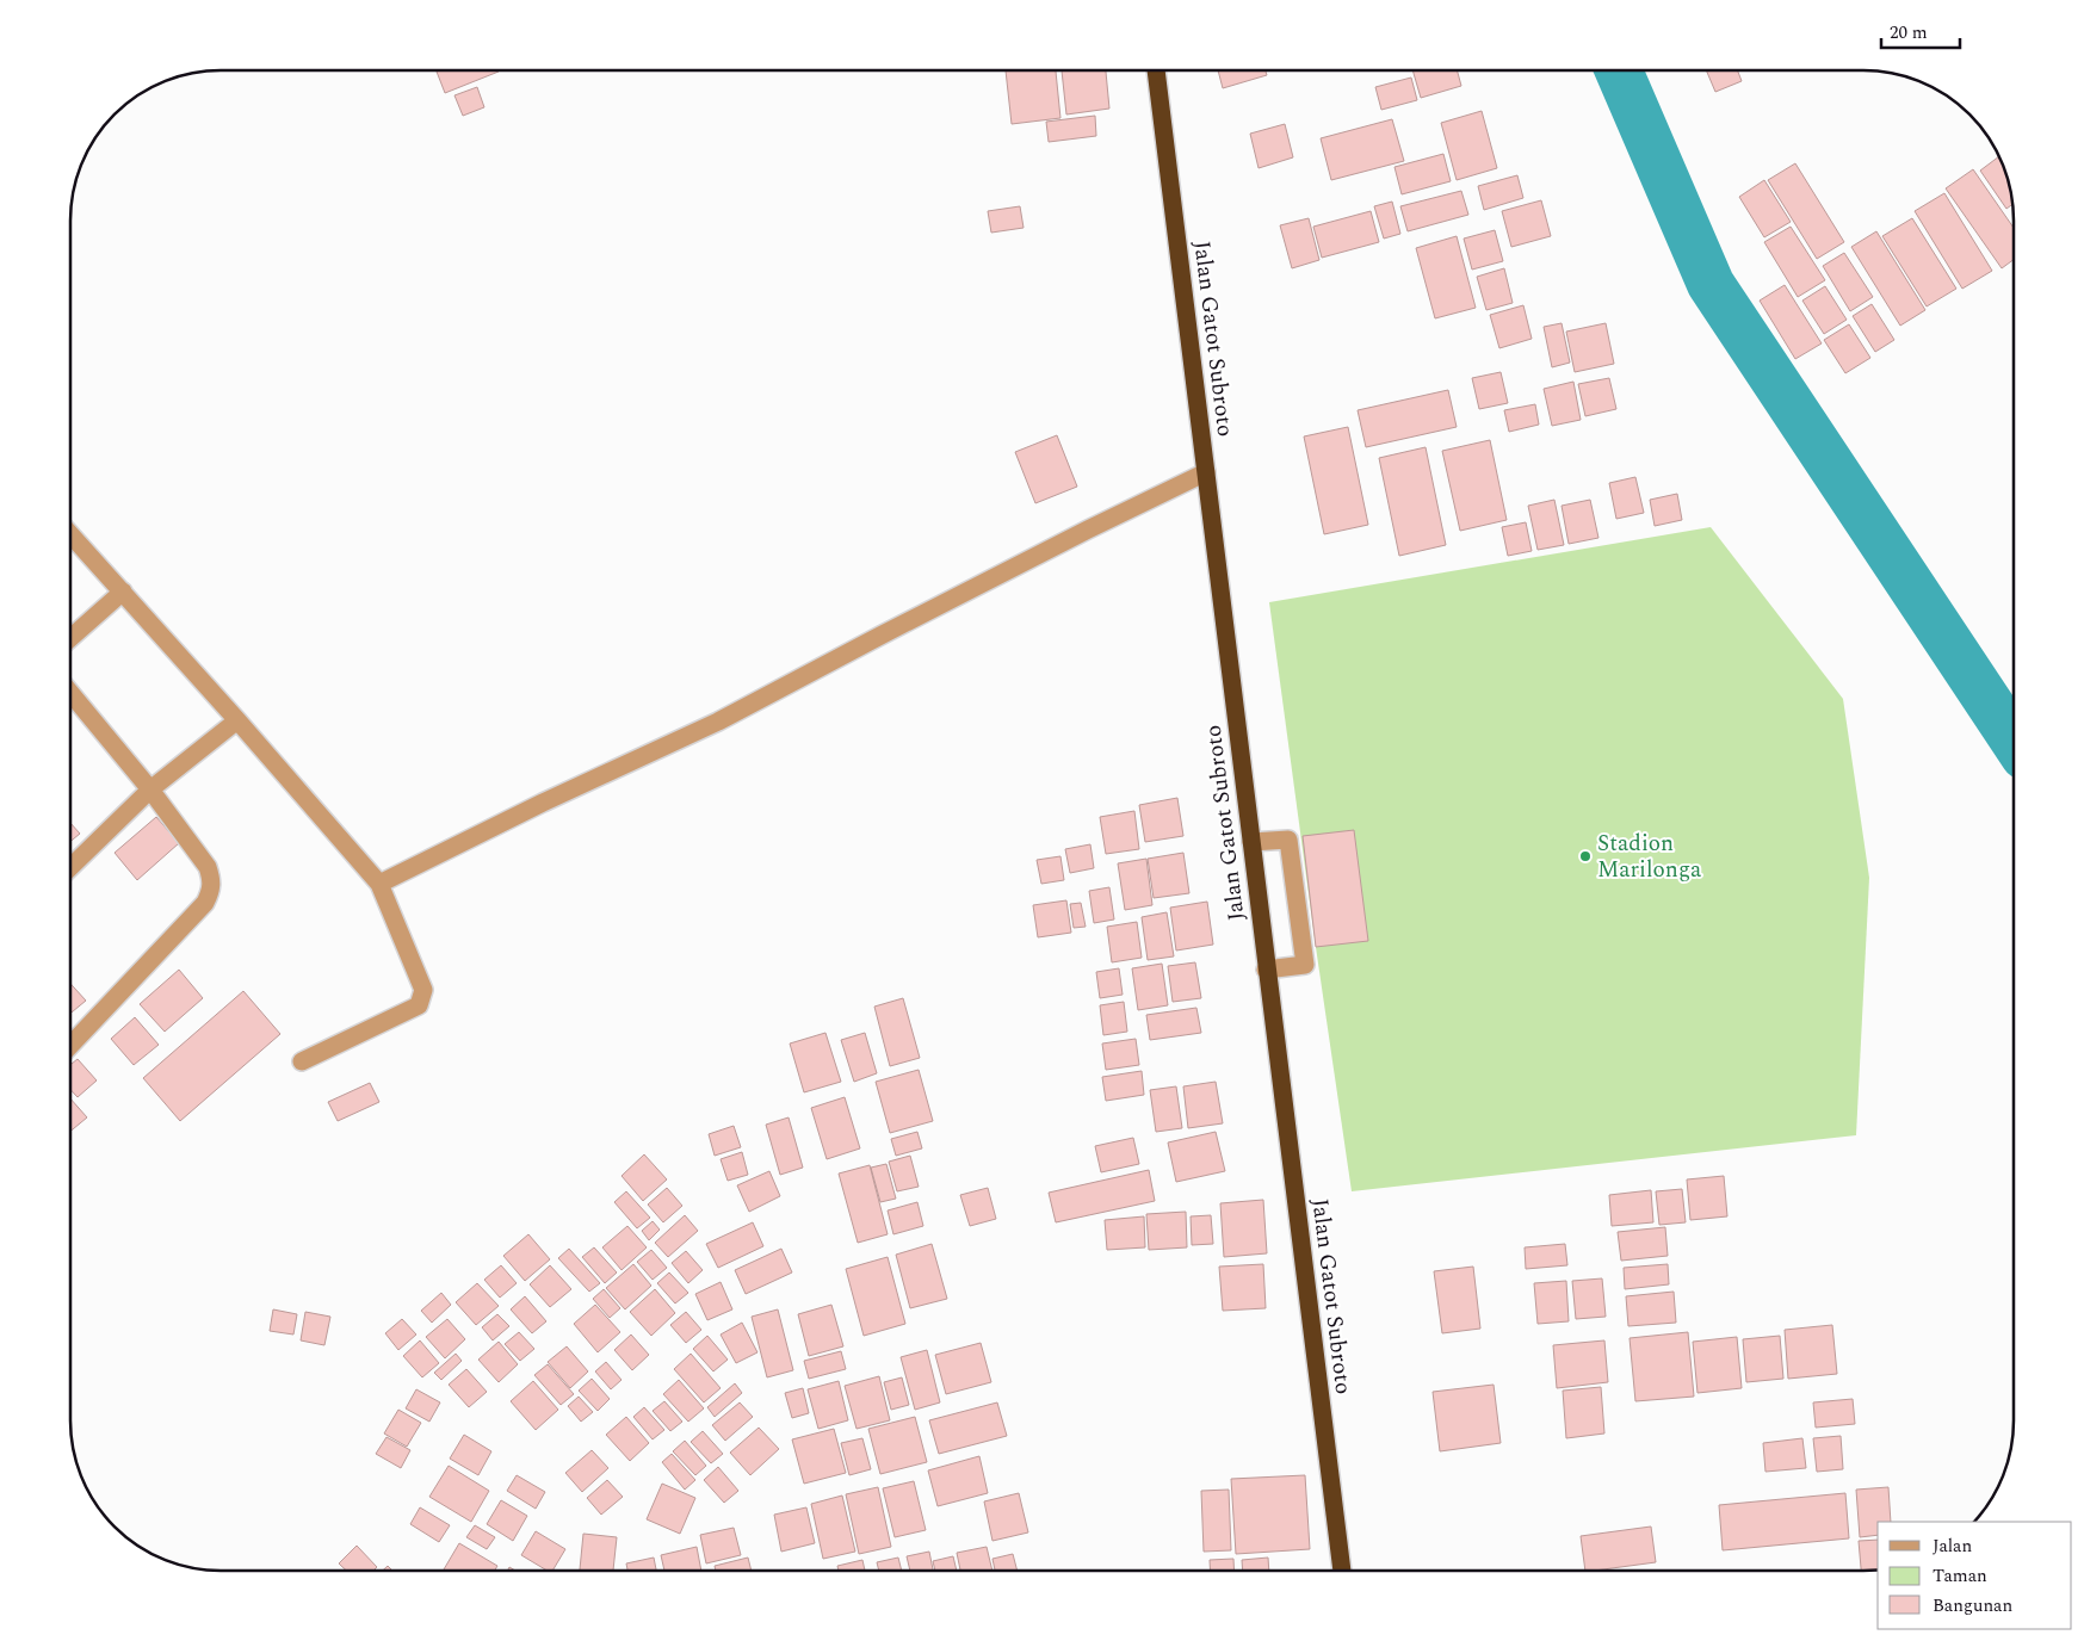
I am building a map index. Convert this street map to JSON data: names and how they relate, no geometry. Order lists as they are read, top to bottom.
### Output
{
  "streets": {
    "highway": ["Jalan Gatot Subroto"]
  },
  "places": ["Stadion Marilonga"],
  "legend": ["Jalan", "Taman", "Bangunan"],
  "scale_bar": "20 m"
}
